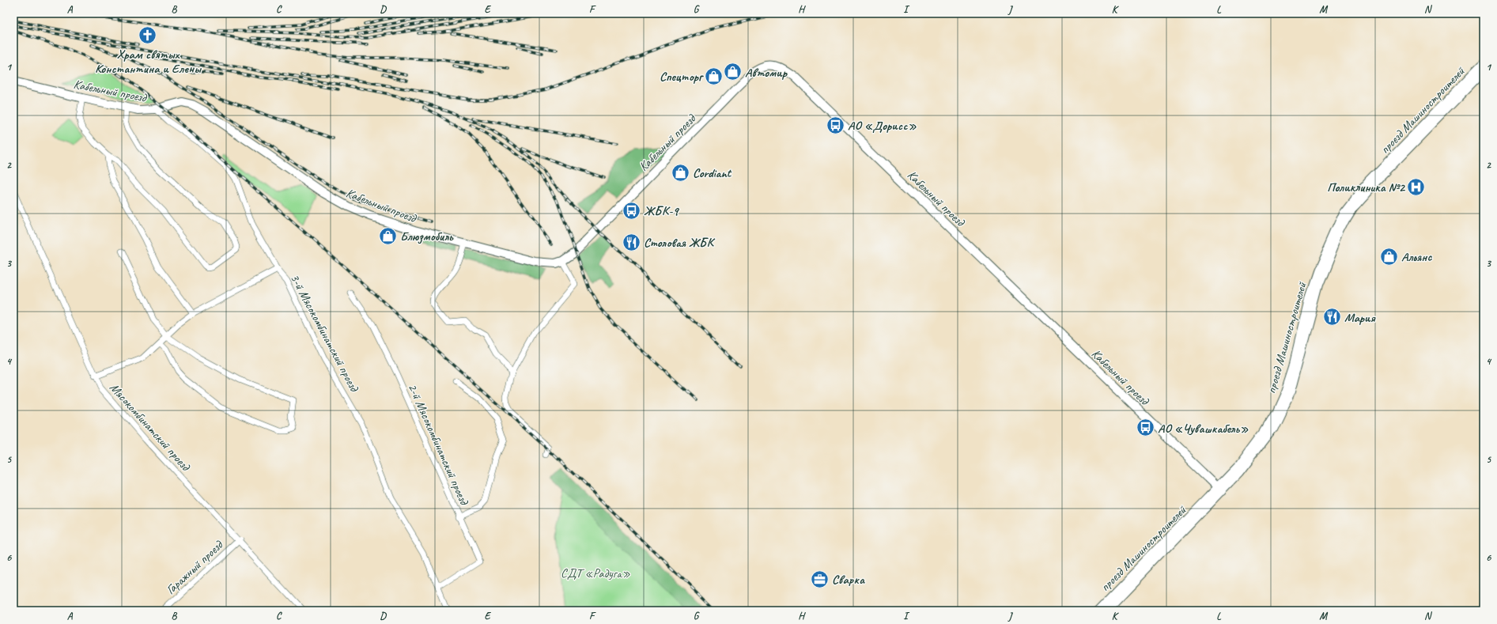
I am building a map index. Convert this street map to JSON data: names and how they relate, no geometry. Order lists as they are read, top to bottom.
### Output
{
  "streets": {
    "street": [
      "Кабельный проезд",
      "проезд Машиностроителей",
      "3-й Мясокомбинатский проезд",
      "Мясокомбинатский проезд",
      "2-й Мясокомбинатский проезд",
      "Гаражный проезд"
    ]
  },
  "crossings": [
    ["Кабельный проезд", "проезд Машиностроителей"],
    ["Кабельный проезд", "3-й Мясокомбинатский проезд"],
    ["3-й Мясокомбинатский проезд", "2-й Мясокомбинатский проезд"],
    ["Мясокомбинатский проезд", "Гаражный проезд"]
  ],
  "parks": ["СДТ «Радуга»"],
  "places": {
    "church": ["Храм святых Константина и Елены"],
    "shop": [
      "Автомир",
      "Спецторг",
      "Cordiant",
      "Блюзмобиль",
      "Альянс"
    ],
    "bus stop": ["АО «Дорисс»", "ЖБК-9", "АО «Чувашкабель»"],
    "hospital": ["Поликлиника №2"],
    "restaurant": ["Столовая ЖБК", "Мария"],
    "office": ["Сварка"]
  },
  "grid": {
    "columns": [
      "A",
      "B",
      "C",
      "D",
      "E",
      "F",
      "G",
      "H",
      "I",
      "J",
      "K",
      "L",
      "M",
      "N"
    ],
    "rows": [
      "1",
      "2",
      "3",
      "4",
      "5",
      "6"
    ]
  }
}
